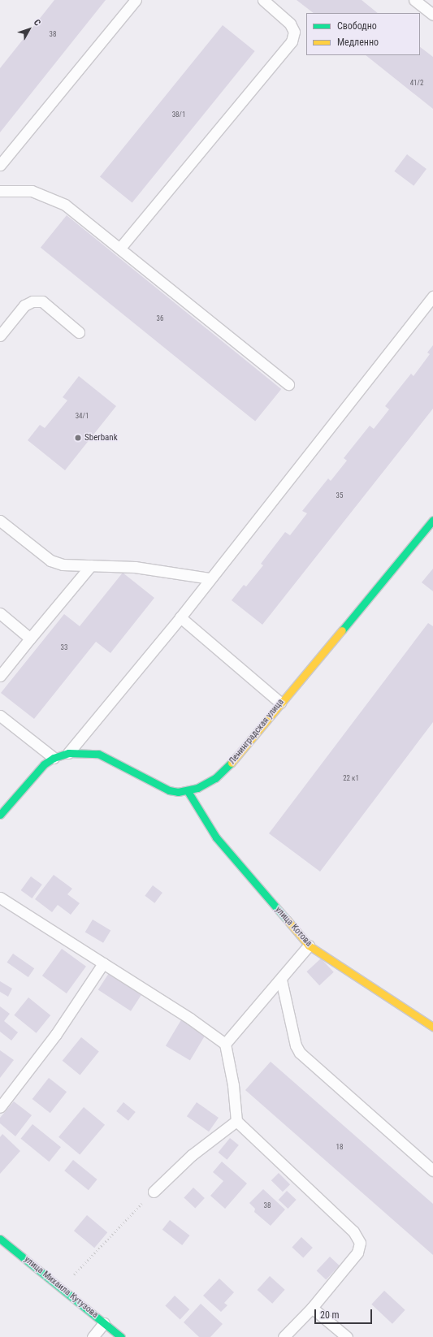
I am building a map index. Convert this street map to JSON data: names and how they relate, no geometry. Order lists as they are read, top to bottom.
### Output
{
  "streets": {
    "street": ["Ленинградская улица", "улица Котова", "улица Михаила Кутузова"]
  },
  "crossings": [
    ["Ленинградская улица", "улица Котова"]
  ],
  "places": ["Sberbank"],
  "house_numbers": [
    "38",
    "41/2",
    "38/1",
    "36",
    "34/1",
    "35",
    "33",
    "22 к1",
    "18",
    "38"
  ],
  "legend": ["Свободно", "Медленно"],
  "scale_bar": "20 m",
  "north": "top right"
}
